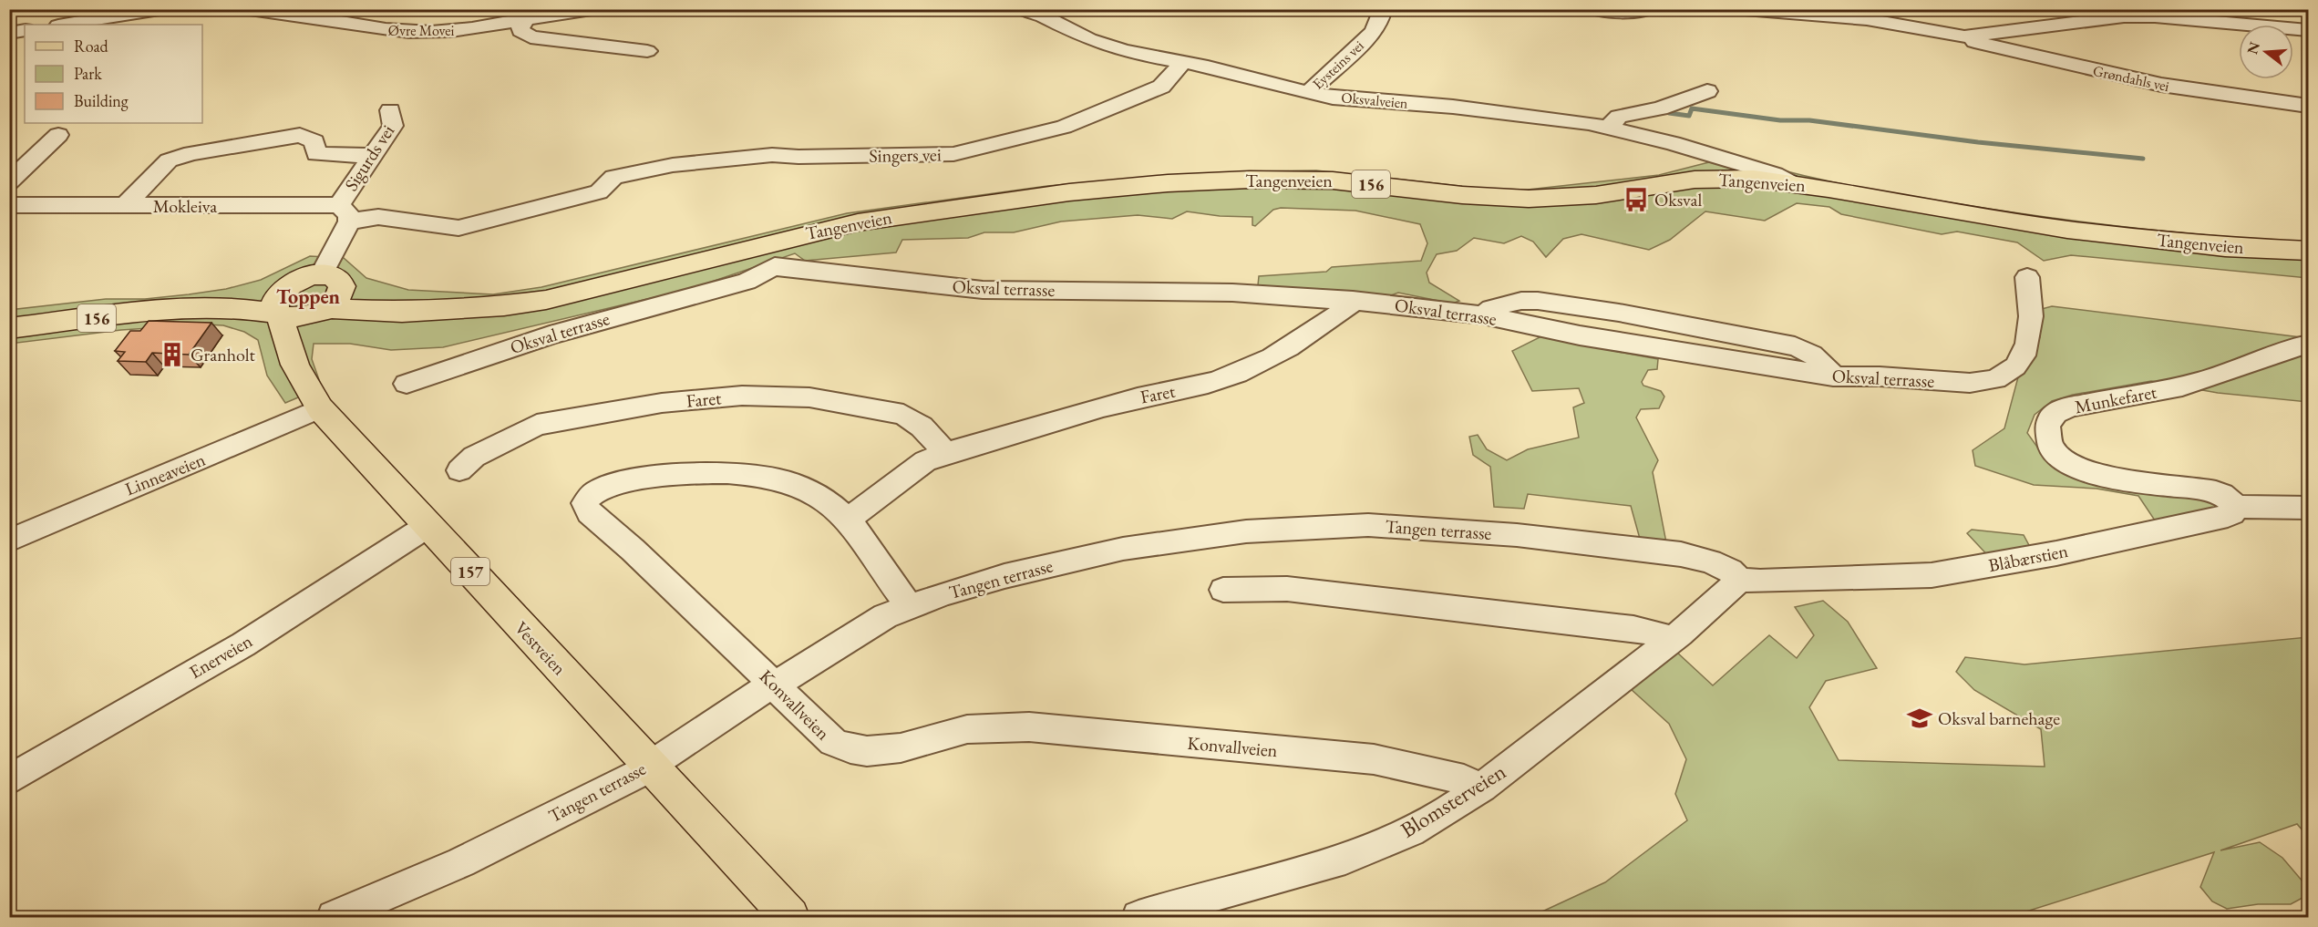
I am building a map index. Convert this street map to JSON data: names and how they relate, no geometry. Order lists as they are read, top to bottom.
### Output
{
  "streets": {
    "main road": [
      "Tangenveien",
      "156",
      "157",
      "Vestveien"
    ],
    "street": [
      "Øvre Movei",
      "Eysteins vei",
      "Grøndahls vei",
      "Oksvalveien",
      "Singers vei",
      "Sigurds vei",
      "Mokleiva",
      "Oksval terrasse",
      "Faret",
      "Munkefaret",
      "Linneaveien",
      "Tangen terrasse",
      "Blåbærstien",
      "Enerveien",
      "Konvallveien",
      "Blomsterveien"
    ]
  },
  "crossings": [
    ["Eysteins vei", "Oksvalveien"],
    ["Oksvalveien", "Singers vei"],
    ["Oksvalveien", "Tangenveien"],
    ["Singers vei", "Mokleiva"],
    ["Sigurds vei", "Mokleiva"],
    ["Tangenveien", "156"],
    ["Tangenveien", "Oksval terrasse"],
    ["156", "Vestveien"],
    ["Oksval terrasse", "Faret"],
    ["Faret", "Konvallveien"],
    ["Munkefaret", "Blåbærstien"],
    ["Linneaveien", "Vestveien"],
    ["Tangen terrasse", "Blåbærstien"],
    ["Tangen terrasse", "Vestveien"],
    ["Tangen terrasse", "Konvallveien"],
    ["Tangen terrasse", "Blomsterveien"],
    ["Blåbærstien", "Blomsterveien"],
    ["Vestveien", "Enerveien"],
    ["Konvallveien", "Blomsterveien"]
  ],
  "districts": ["Toppen"],
  "places": {
    "bus stop": ["Oksval"],
    "building": ["Granholt"],
    "school or university": ["Oksval barnehage"]
  },
  "legend": ["Road", "Park", "Building"],
  "north": "left"
}
